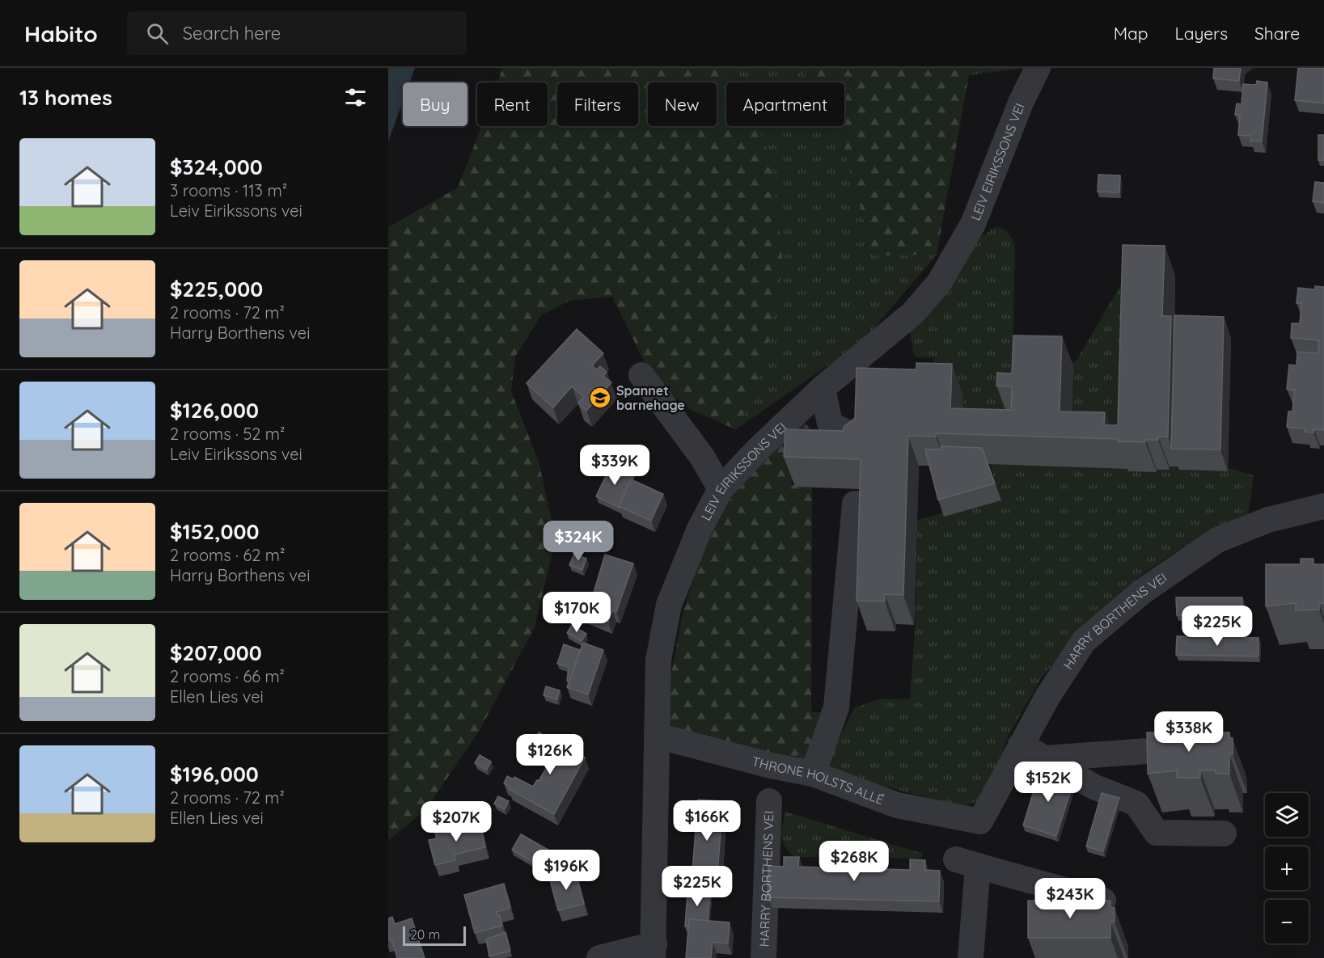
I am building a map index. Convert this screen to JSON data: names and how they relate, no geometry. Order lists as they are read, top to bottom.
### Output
{
  "streets": {
    "street": ["LEIV EIRIKSSONS VEI", "HARRY BORTHENS VEI", "THRONE HOLSTS ALLÉ"]
  },
  "crossings": [
    ["LEIV EIRIKSSONS VEI", "THRONE HOLSTS ALLÉ"],
    ["HARRY BORTHENS VEI", "THRONE HOLSTS ALLÉ"]
  ],
  "places": {
    "school or university": ["Spannet barnehage"]
  },
  "scale_bar": "20 m",
  "page": {
    "header": "Habito",
    "search": "Search here",
    "nav": ["Map", "Layers", "Share"],
    "heading": "13 homes",
    "chip": [
      "Buy",
      "Rent",
      "Filters",
      "New",
      "Apartment"
    ],
    "list": [
      {
        "name": "$324,000",
        "note": "3 rooms · 113 m² · Leiv Eirikssons vei"
      },
      {
        "name": "$225,000",
        "note": "2 rooms · 72 m² · Harry Borthens vei"
      },
      {
        "name": "$126,000",
        "note": "2 rooms · 52 m² · Leiv Eirikssons vei"
      },
      {
        "name": "$152,000",
        "note": "2 rooms · 62 m² · Harry Borthens vei"
      },
      {
        "name": "$207,000",
        "note": "2 rooms · 66 m² · Ellen Lies vei"
      },
      {
        "name": "$196,000",
        "note": "2 rooms · 72 m² · Ellen Lies vei"
      }
    ],
    "price": [
      "$339K",
      "$324K",
      "$170K",
      "$225K",
      "$338K",
      "$126K",
      "$152K",
      "$166K",
      "$207K",
      "$268K",
      "$196K",
      "$225K",
      "$243K"
    ],
    "map_buttons": ["+", "−"],
    "scale": "20 m"
  }
}
